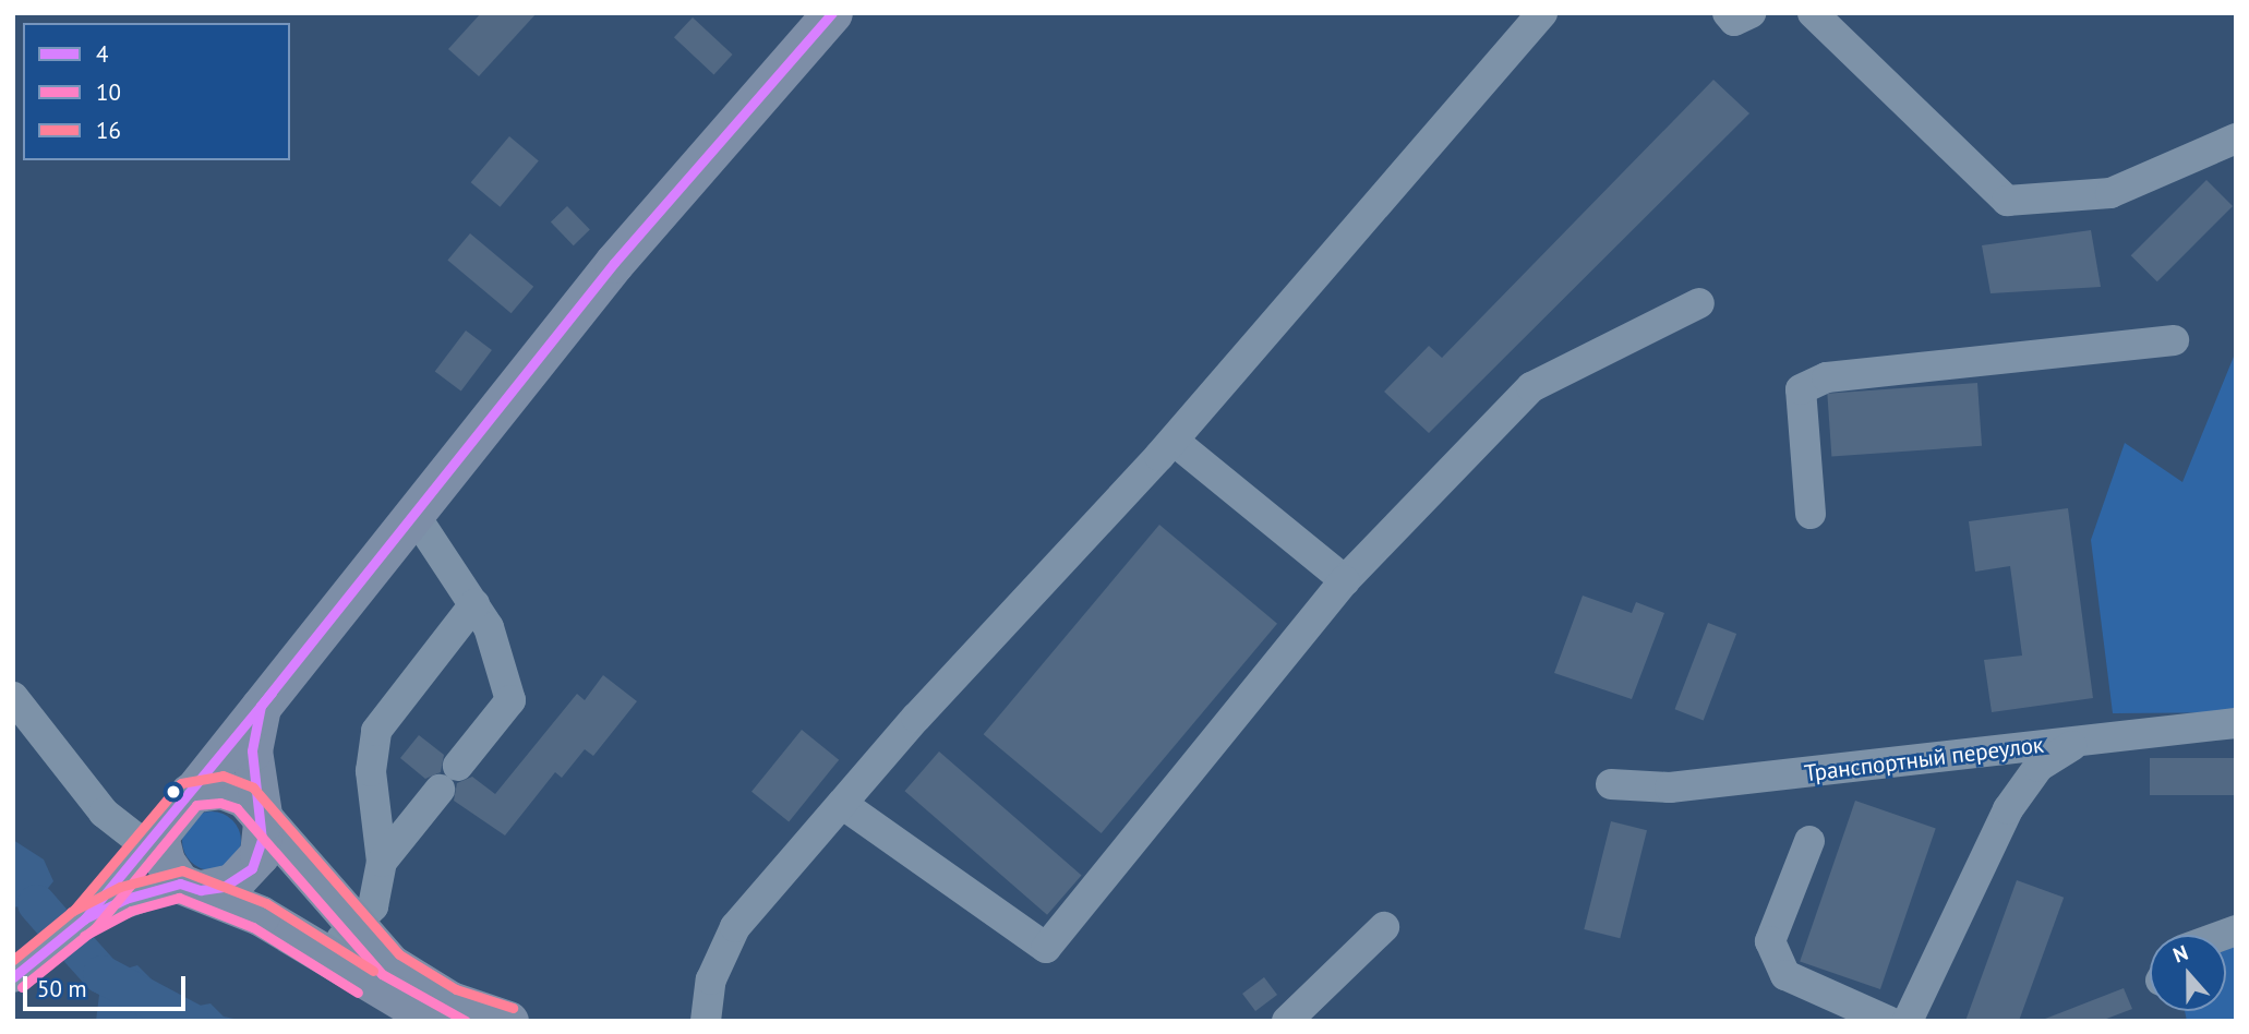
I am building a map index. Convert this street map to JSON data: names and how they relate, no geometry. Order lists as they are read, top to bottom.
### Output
{
  "streets": {
    "street": ["Транспортный переулок"]
  },
  "lines": ["transit line 4", "transit line 16", "transit line 10"],
  "legend": ["4", "10", "16"],
  "scale_bar": "50 m",
  "north": "top"
}
